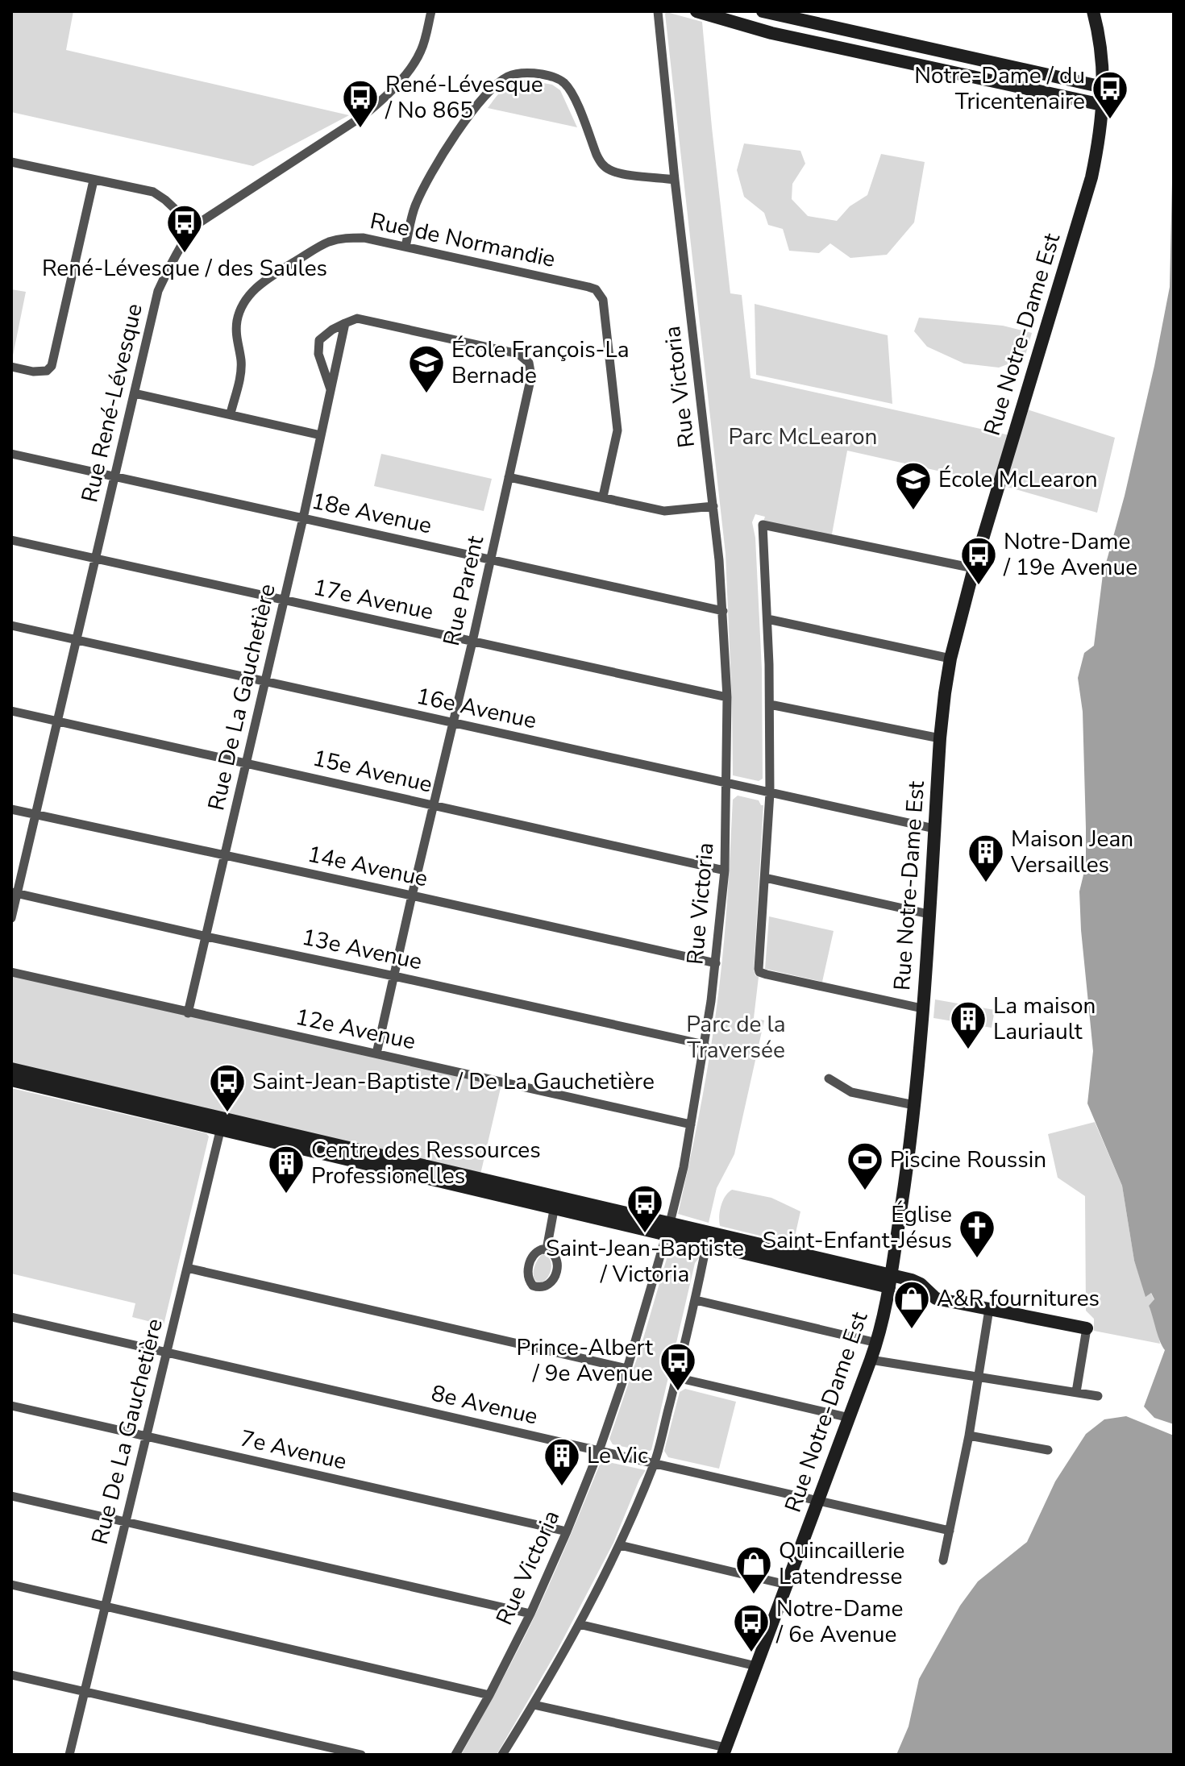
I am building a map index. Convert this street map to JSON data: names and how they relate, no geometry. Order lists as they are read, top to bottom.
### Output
{
  "streets": {
    "main road": ["Rue Notre-Dame Est"],
    "street": [
      "Rue de Normandie",
      "Rue Victoria",
      "Rue René-Lévesque",
      "18e Avenue",
      "Rue Parent",
      "17e Avenue",
      "Rue De La Gauchetière",
      "16e Avenue",
      "15e Avenue",
      "14e Avenue",
      "13e Avenue",
      "12e Avenue",
      "8e Avenue",
      "7e Avenue"
    ]
  },
  "crossings": [
    ["Rue Notre-Dame Est", "16e Avenue"],
    ["Rue Notre-Dame Est", "8e Avenue"],
    ["Rue Victoria", "18e Avenue"],
    ["Rue Victoria", "17e Avenue"],
    ["Rue Victoria", "16e Avenue"],
    ["Rue Victoria", "15e Avenue"],
    ["Rue Victoria", "14e Avenue"],
    ["Rue Victoria", "13e Avenue"],
    ["Rue Victoria", "12e Avenue"],
    ["Rue Victoria", "8e Avenue"],
    ["Rue Victoria", "7e Avenue"],
    ["Rue René-Lévesque", "18e Avenue"],
    ["Rue René-Lévesque", "17e Avenue"],
    ["Rue René-Lévesque", "16e Avenue"],
    ["Rue René-Lévesque", "15e Avenue"],
    ["Rue René-Lévesque", "14e Avenue"],
    ["Rue René-Lévesque", "13e Avenue"],
    ["18e Avenue", "Rue Parent"],
    ["18e Avenue", "Rue De La Gauchetière"],
    ["Rue Parent", "17e Avenue"],
    ["Rue Parent", "Rue De La Gauchetière"],
    ["Rue Parent", "16e Avenue"],
    ["Rue Parent", "15e Avenue"],
    ["Rue Parent", "14e Avenue"],
    ["Rue Parent", "13e Avenue"],
    ["Rue Parent", "12e Avenue"],
    ["17e Avenue", "Rue De La Gauchetière"],
    ["Rue De La Gauchetière", "16e Avenue"],
    ["Rue De La Gauchetière", "15e Avenue"],
    ["Rue De La Gauchetière", "14e Avenue"],
    ["Rue De La Gauchetière", "13e Avenue"],
    ["Rue De La Gauchetière", "12e Avenue"],
    ["Rue De La Gauchetière", "8e Avenue"],
    ["Rue De La Gauchetière", "7e Avenue"]
  ],
  "parks": ["Parc McLearon", "Parc de la Traversée"],
  "places": {
    "bus stop": [
      "Notre-Dame / du Tricentenaire",
      "René-Lévesque / No 865",
      "René-Lévesque / des Saules",
      "Notre-Dame / 19e Avenue",
      "Saint-Jean-Baptiste / De La Gauchetière",
      "Saint-Jean-Baptiste / Victoria",
      "Prince-Albert / 9e Avenue",
      "Notre-Dame / 6e Avenue"
    ],
    "school or university": ["École François-La Bernade", "École McLearon"],
    "building": [
      "Maison Jean Versailles",
      "La maison Lauriault",
      "Centre des Ressources Professionelles",
      "Le Vic"
    ],
    "sports": ["Piscine Roussin"],
    "church": ["Église Saint-Enfant-Jésus"],
    "shop": ["A&R fournitures", "Quincaillerie Latendresse"]
  }
}
